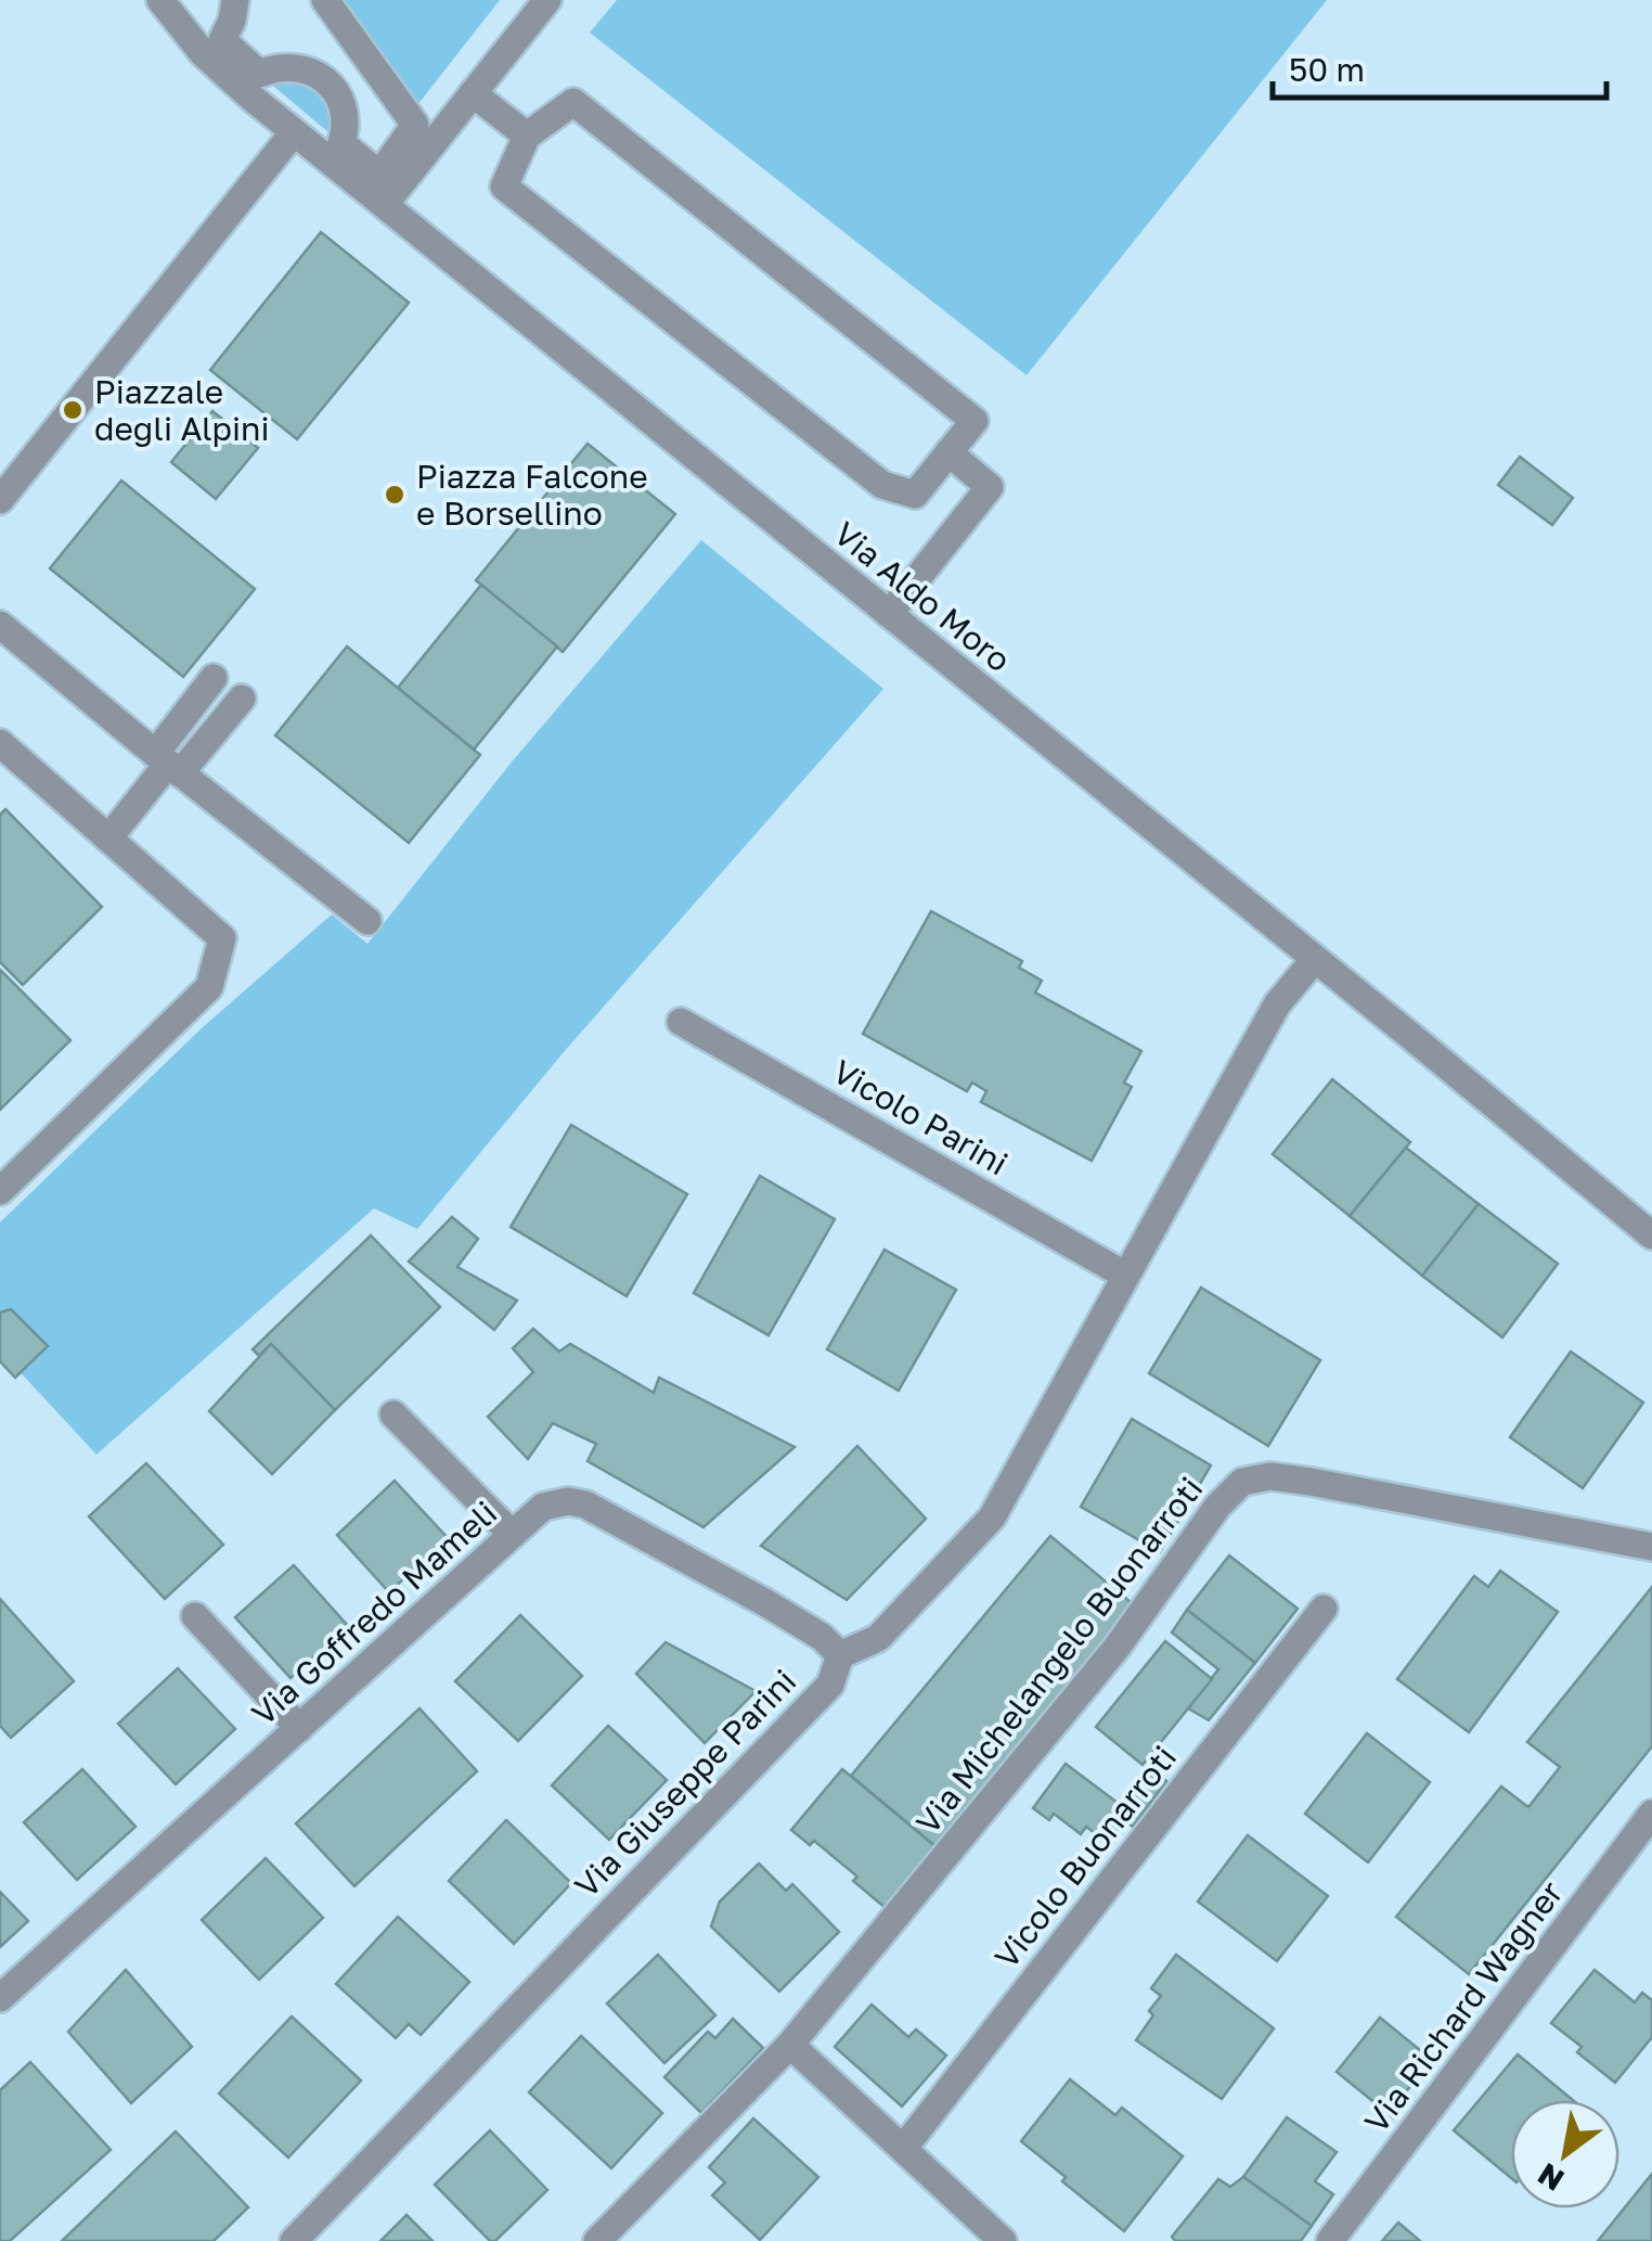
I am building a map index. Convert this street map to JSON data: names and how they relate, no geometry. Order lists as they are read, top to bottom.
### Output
{
  "streets": {
    "street": [
      "Via Aldo Moro",
      "Vicolo Parini",
      "Via Goffredo Mameli",
      "Via Michelangelo Buonarroti",
      "Via Giuseppe Parini",
      "Vicolo Buonarroti",
      "Via Richard Wagner"
    ]
  },
  "crossings": [
    ["Via Goffredo Mameli", "Via Giuseppe Parini"]
  ],
  "places": ["Piazzale degli Alpini", "Piazza Falcone e Borsellino"],
  "scale_bar": "50 m",
  "north": "bottom left"
}
